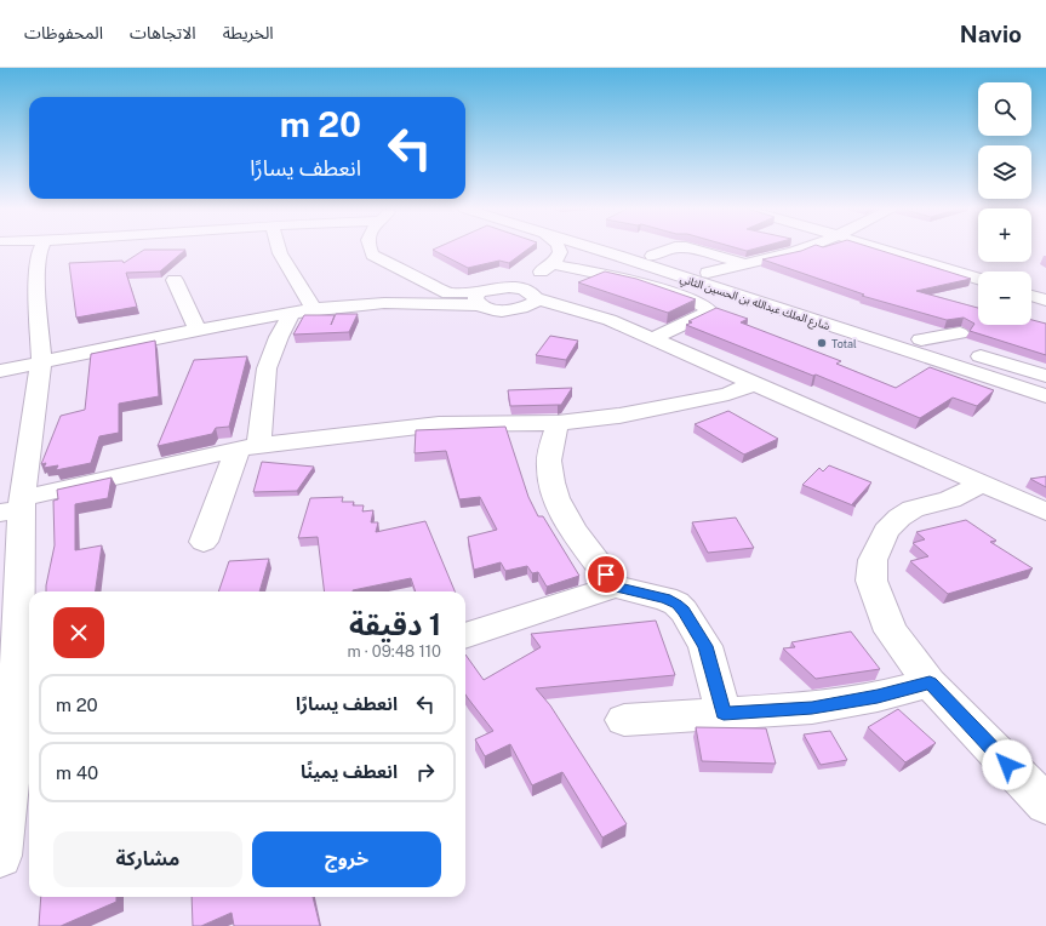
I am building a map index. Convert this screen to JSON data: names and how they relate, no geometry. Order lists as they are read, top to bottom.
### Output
{
  "streets": {
    "main road": ["شارع الملك عبدالله بن الحسين الثاني"]
  },
  "places": ["Total"],
  "page": {
    "header": "Navio",
    "nav": ["الخريطة", "الاتجاهات", "المحفوظات"],
    "map_buttons": ["+", "−"],
    "turn": ["20 m", "انعطف يسارًا"],
    "heading": ["1 دقيقة", "110 m · 09:48"],
    "list": [
      {
        "name": "انعطف يسارًا",
        "value": "20 m"
      },
      {
        "name": "انعطف يمينًا",
        "value": "40 m"
      }
    ],
    "buttons": ["خروج", "مشاركة"]
  }
}
